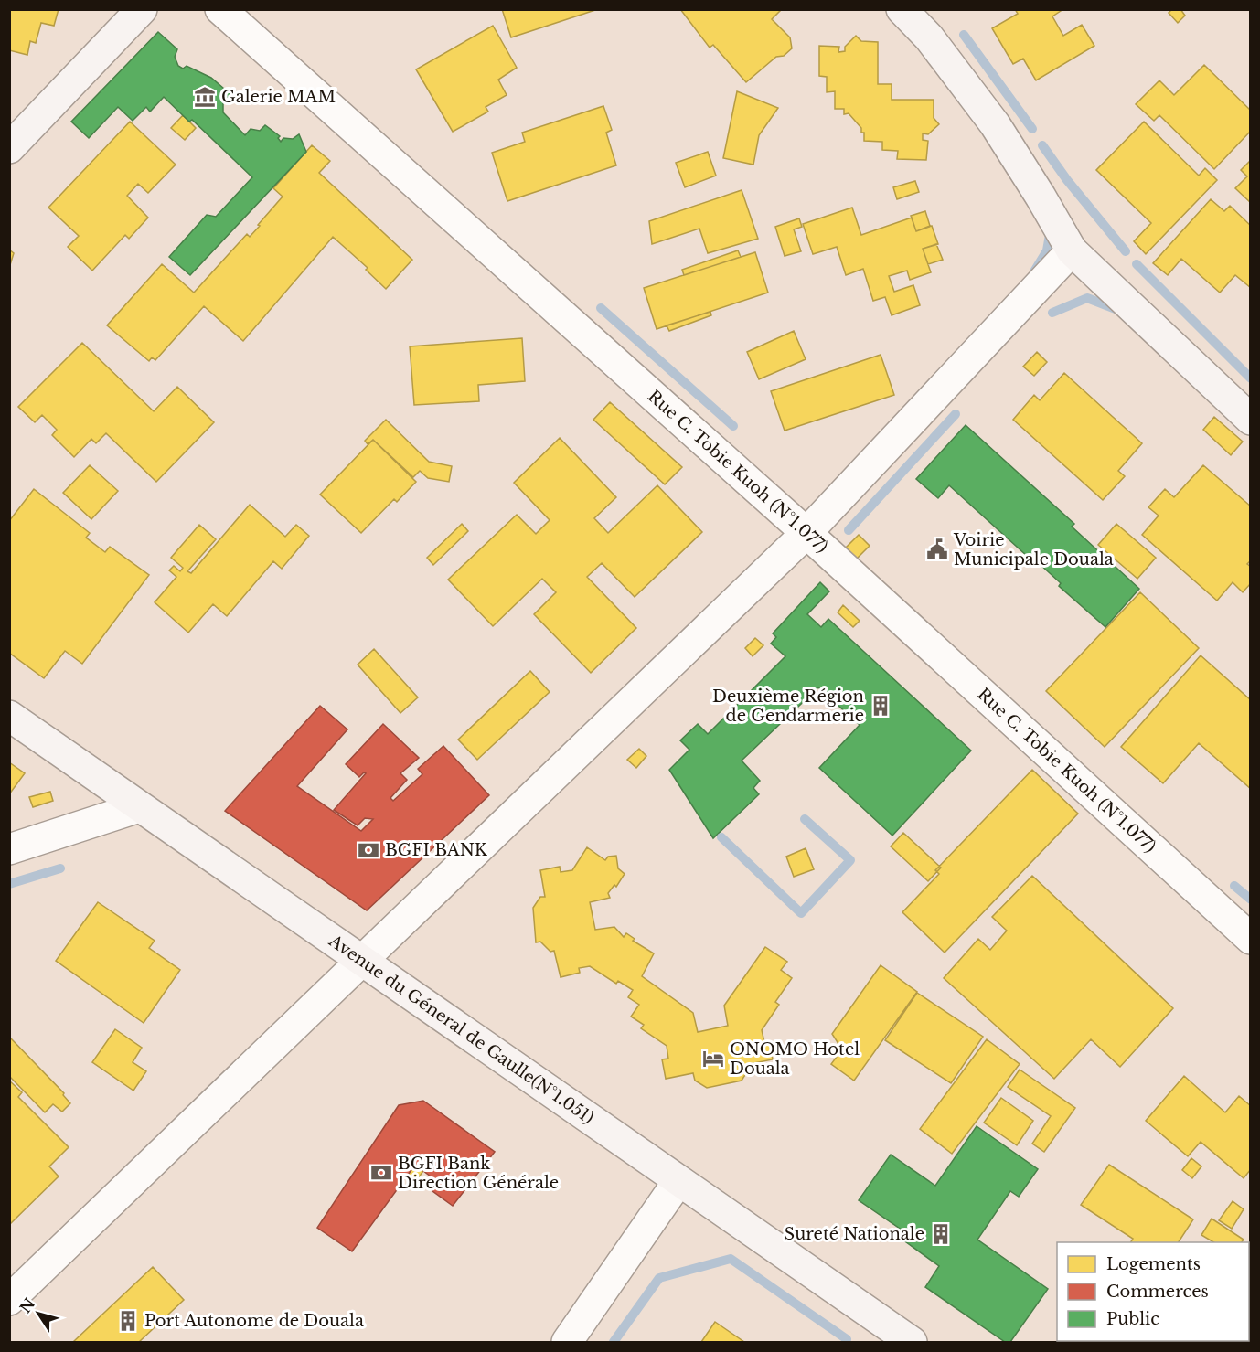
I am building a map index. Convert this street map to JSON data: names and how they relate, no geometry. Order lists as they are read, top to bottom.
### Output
{
  "streets": {
    "main road": ["Avenue du Géneral de Gaulle(N°1.051)"],
    "street": ["Rue C. Tobie Kuoh (N°1.077)"]
  },
  "places": {
    "museum": ["Galerie MAM"],
    "public building": ["Voirie Municipale Douala"],
    "building": ["Deuxième Région de Gendarmerie", "Sureté Nationale", "Port Autonome de Douala"],
    "bank": ["BGFI BANK", "BGFI Bank Direction Générale"],
    "hotel": ["ONOMO Hotel Douala"]
  },
  "legend": ["Logements", "Commerces", "Public"],
  "north": "top left"
}
